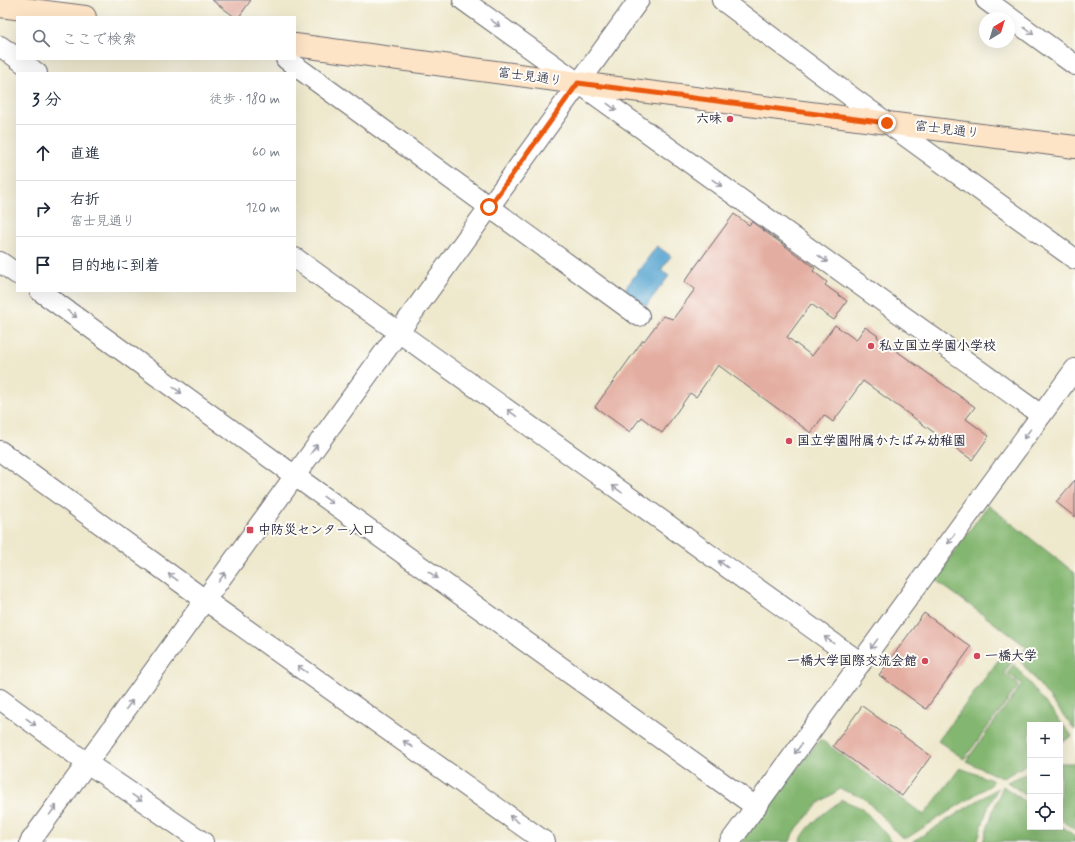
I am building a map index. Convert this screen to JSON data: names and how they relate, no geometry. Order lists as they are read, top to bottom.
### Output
{
  "streets": {
    "street": ["富士見通り"]
  },
  "places": {
    "other": [
      "六味",
      "私立国立学園小学校",
      "国立学園附属かたばみ幼稚園",
      "一橋大学",
      "一橋大学国際交流会館"
    ],
    "transit": ["中防災センター入口"]
  },
  "north": "top right",
  "page": {
    "search": "ここで検索",
    "heading": ["3 分", "徒歩 · 180 m"],
    "list": [
      ["直進", "60 m"],
      ["右折", "富士見通り", "120 m"],
      "目的地に到着"
    ],
    "map_buttons": ["+", "−"]
  }
}
